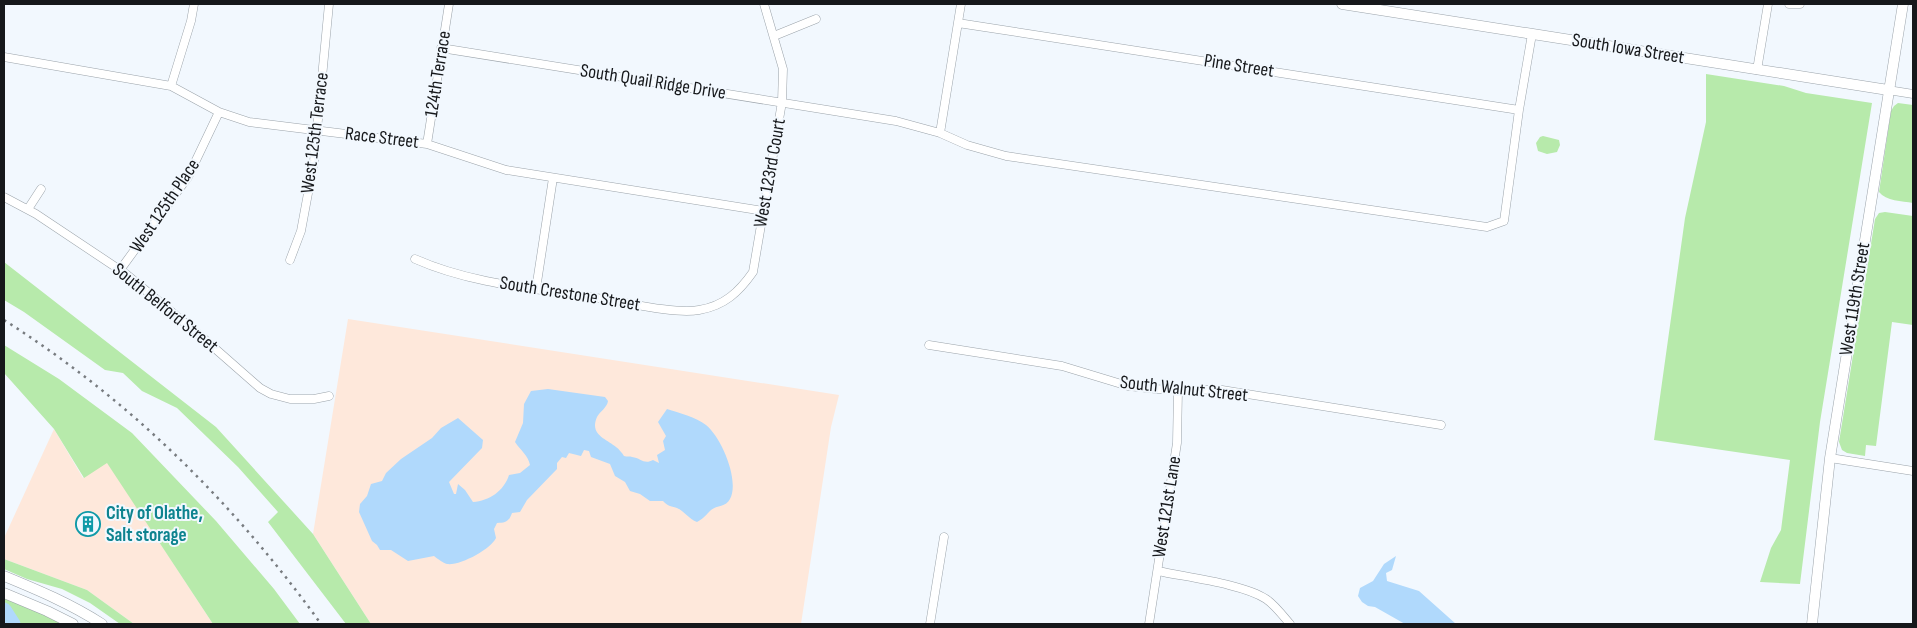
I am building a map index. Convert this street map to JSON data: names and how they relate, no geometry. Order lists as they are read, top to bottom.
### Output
{
  "streets": {
    "main road": ["South Iowa Street", "West 119th Street"],
    "street": [
      "Pine Street",
      "124th Terrace",
      "South Quail Ridge Drive",
      "West 125th Terrace",
      "Race Street",
      "West 123rd Court",
      "West 125th Place",
      "South Crestone Street",
      "South Belford Street",
      "South Walnut Street",
      "West 121st Lane"
    ]
  },
  "crossings": [
    ["South Iowa Street", "West 119th Street"],
    ["Pine Street", "South Quail Ridge Drive"],
    ["124th Terrace", "South Quail Ridge Drive"],
    ["124th Terrace", "Race Street"],
    ["South Quail Ridge Drive", "West 123rd Court"],
    ["West 125th Terrace", "Race Street"],
    ["Race Street", "West 123rd Court"],
    ["Race Street", "West 125th Place"],
    ["West 123rd Court", "South Crestone Street"],
    ["West 125th Place", "South Belford Street"],
    ["South Walnut Street", "West 121st Lane"]
  ],
  "places": {
    "building": ["City of Olathe, Salt storage"]
  }
}
